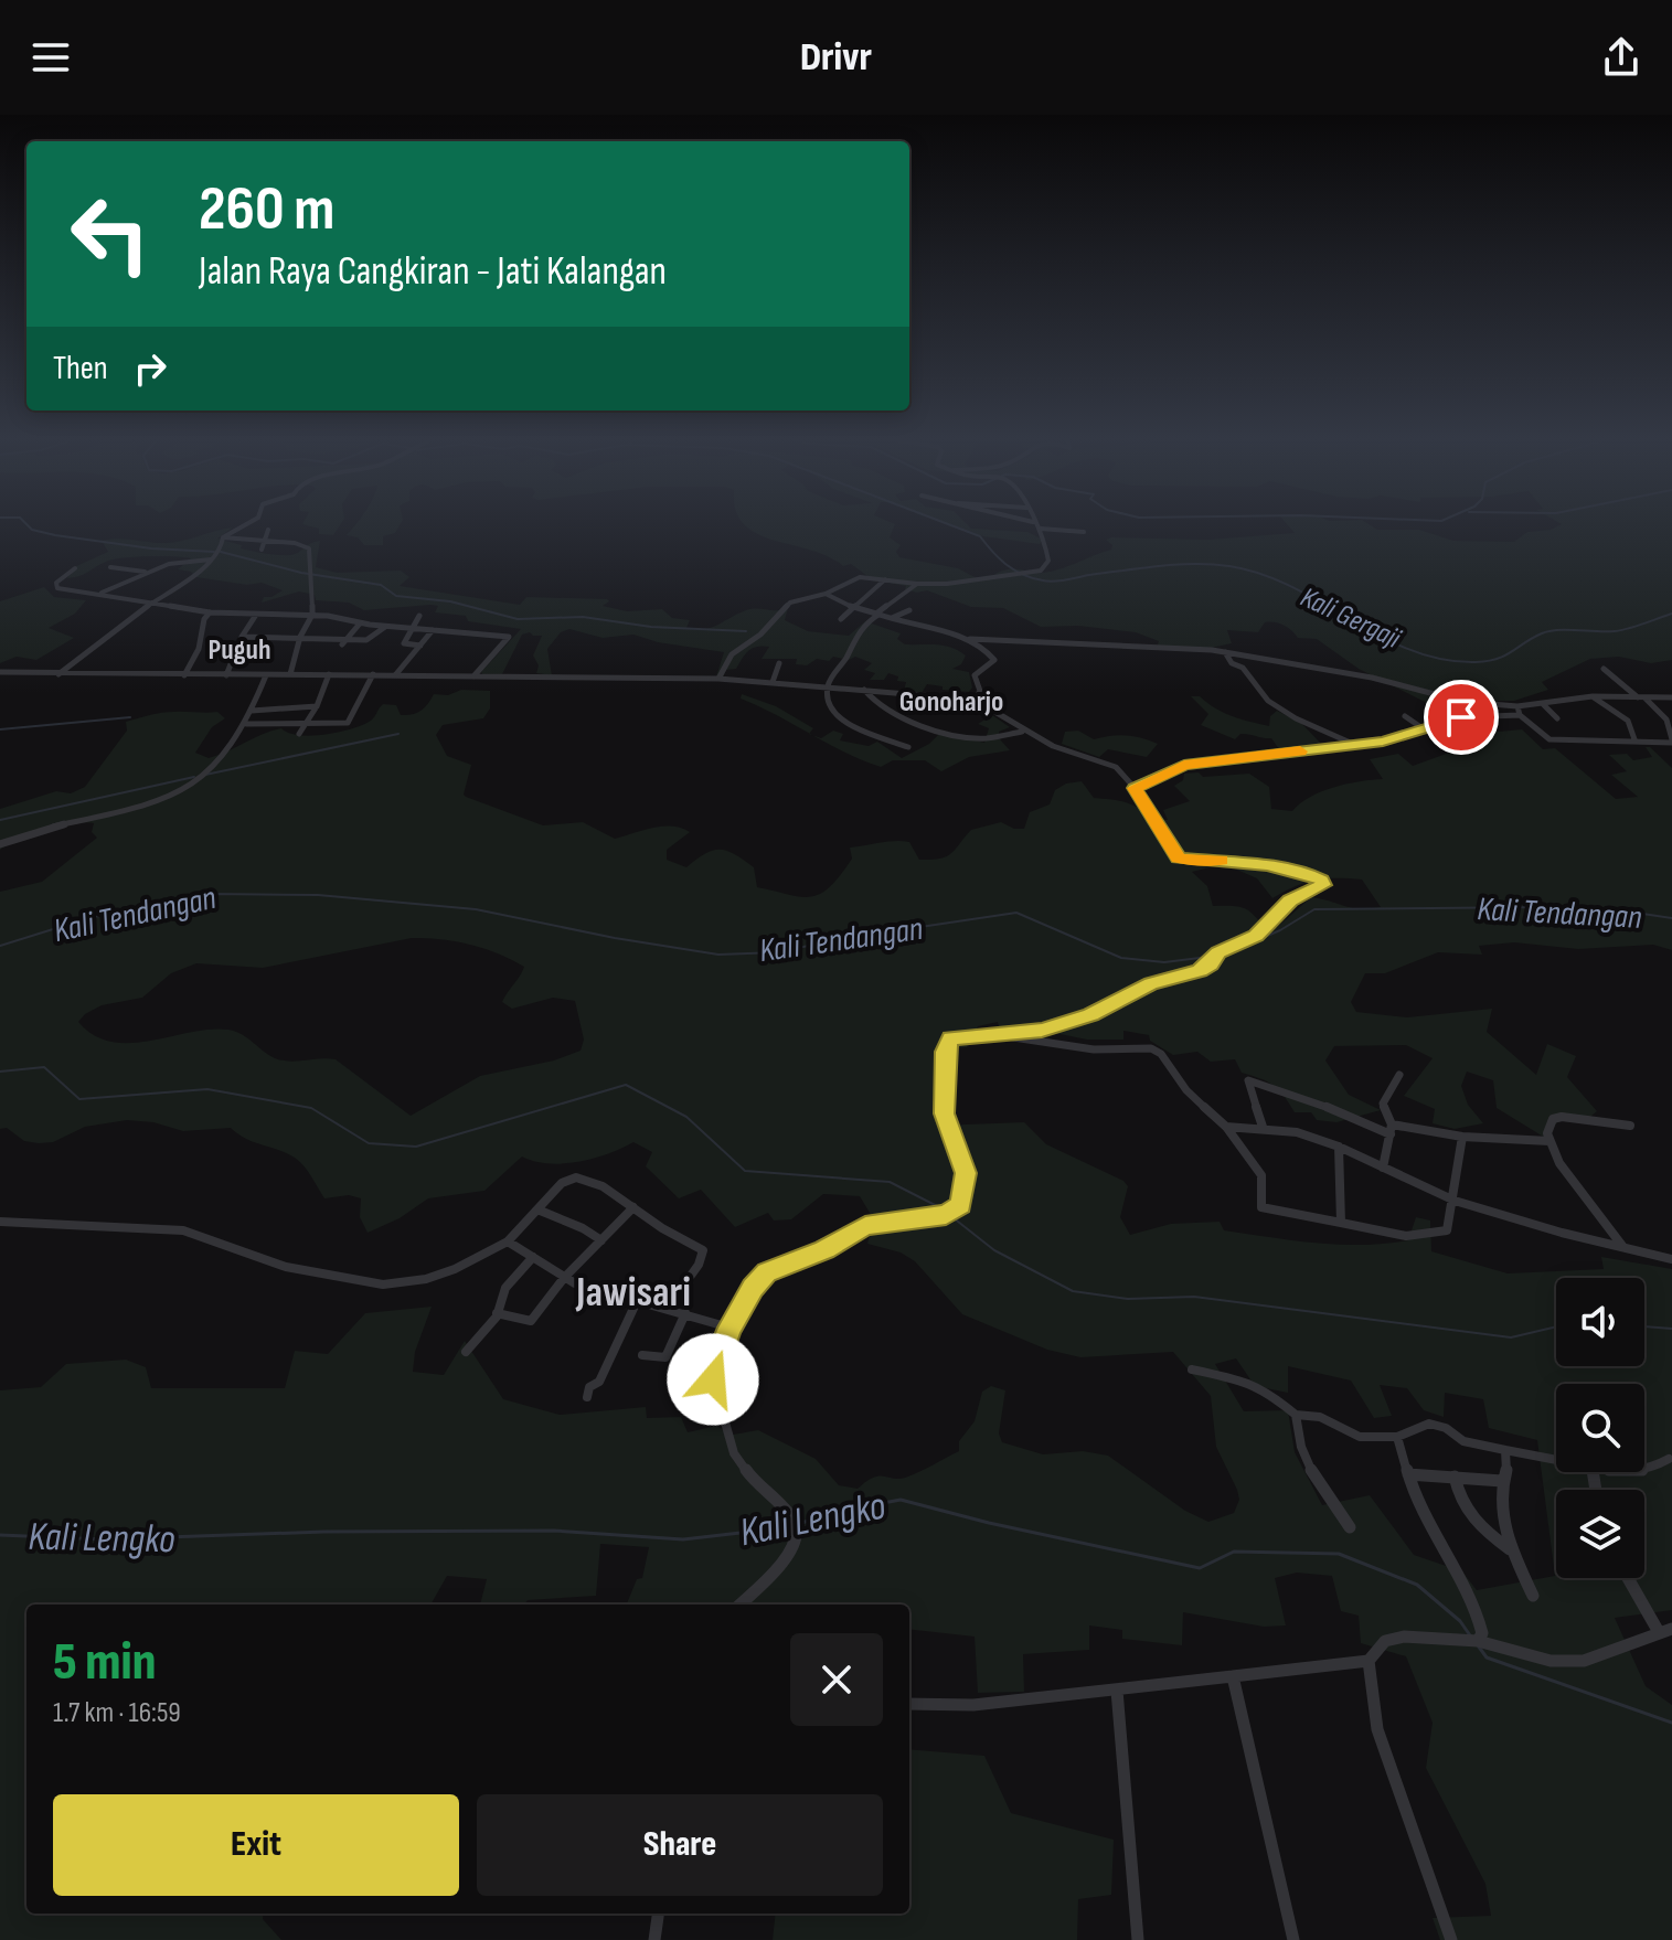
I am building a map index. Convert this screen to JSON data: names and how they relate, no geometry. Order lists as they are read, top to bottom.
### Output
{
  "districts": ["Puguh", "Gonoharjo", "Jawisari"],
  "water": ["Kali Gergaji", "Kali Tendangan", "Kali Lengko"],
  "page": {
    "header": "Drivr",
    "turn": ["260 m", "Jalan Raya Cangkiran - Jati Kalangan"],
    "then": "Then",
    "heading": ["5 min", "1.7 km · 16:59"],
    "buttons": ["Exit", "Share"]
  }
}
